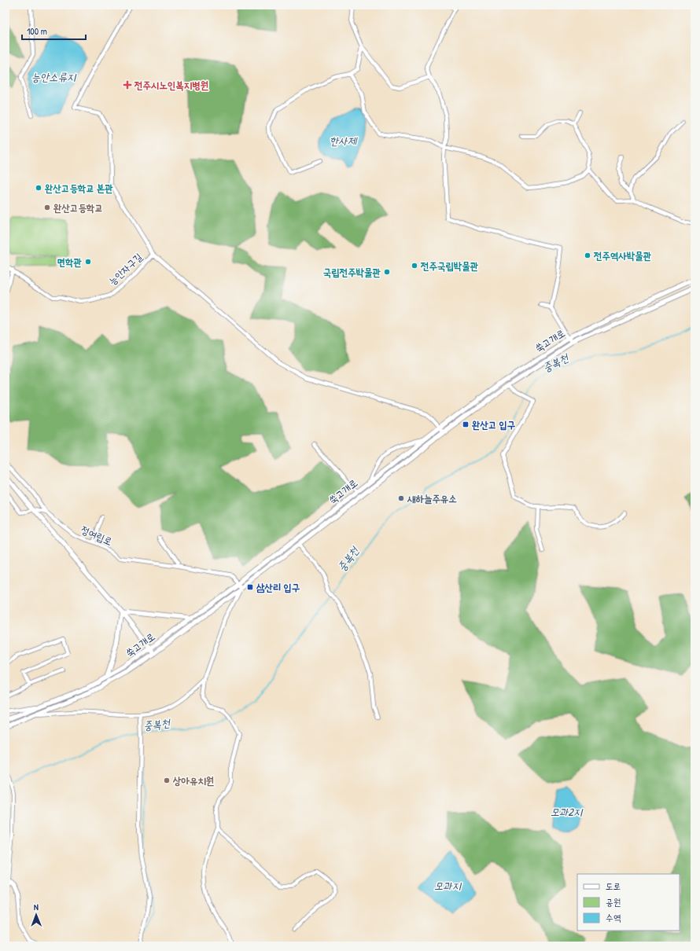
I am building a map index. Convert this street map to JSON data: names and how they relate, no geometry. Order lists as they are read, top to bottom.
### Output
{
  "streets": {
    "street": ["능안자구길", "쑥고개로", "정여립로"]
  },
  "crossings": [
    ["쑥고개로", "정여립로"]
  ],
  "water": [
    "능안소류지",
    "한사제",
    "중복천",
    "모과2지",
    "모과지"
  ],
  "places": {
    "health": ["전주시노인복지병원"],
    "other": [
      "완산고등학교 본관",
      "완산고등학교",
      "전주역사박물관",
      "면학관",
      "전주국립박물관",
      "국립전주박물관",
      "새하늘주유소",
      "상아유치원"
    ],
    "transit": ["완산고 입구", "삼산리 입구"]
  },
  "legend": ["도로", "공원", "수역"],
  "scale_bar": "100 m",
  "north": "top"
}
